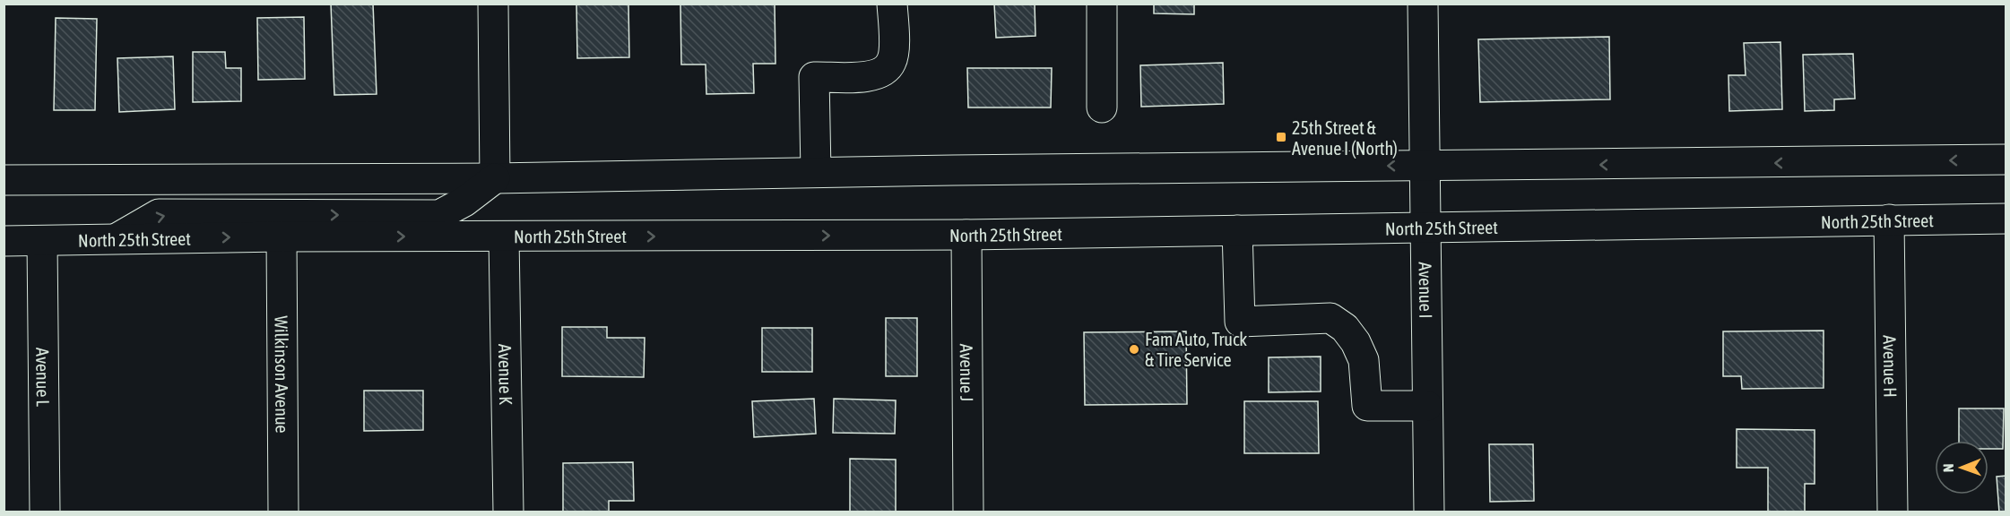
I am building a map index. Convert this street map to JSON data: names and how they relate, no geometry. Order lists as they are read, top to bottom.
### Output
{
  "streets": {
    "main road": [
      "North 25th Street",
      "Avenue I",
      "Avenue H",
      "Avenue J",
      "Wilkinson Avenue",
      "Avenue K",
      "Avenue L"
    ]
  },
  "crossings": [
    ["North 25th Street", "Avenue I"],
    ["North 25th Street", "Avenue H"],
    ["North 25th Street", "Avenue J"],
    ["North 25th Street", "Wilkinson Avenue"],
    ["North 25th Street", "Avenue K"],
    ["North 25th Street", "Avenue L"]
  ],
  "places": {
    "transit": ["25th Street & Avenue I (North)"],
    "other": ["Fam Auto, Truck & Tire Service"]
  },
  "north": "left"
}
